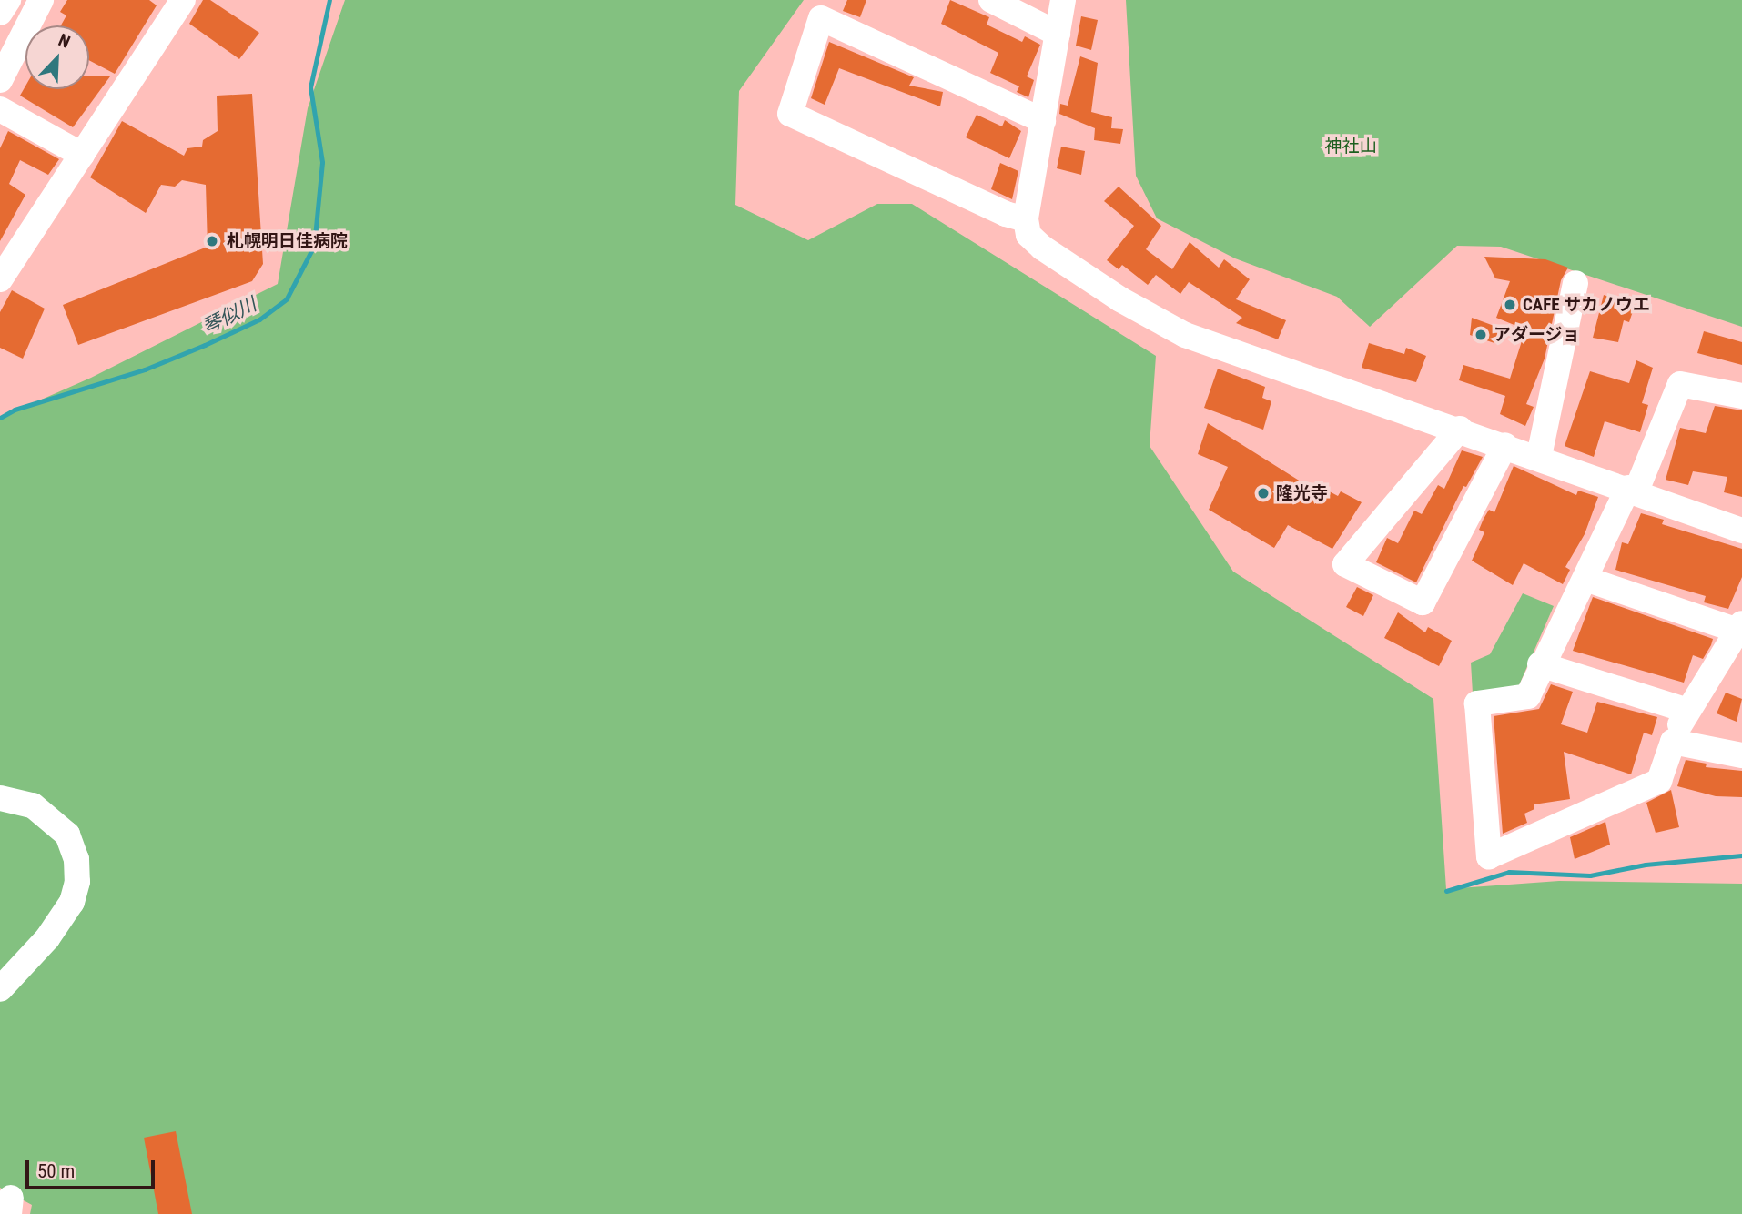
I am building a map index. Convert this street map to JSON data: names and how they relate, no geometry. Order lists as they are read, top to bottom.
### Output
{
  "water": ["琴似川"],
  "parks": ["神社山"],
  "places": [
    "札幌明日佳病院",
    "CAFE サカノウエ",
    "アダージョ",
    "隆光寺"
  ],
  "scale_bar": "50 m",
  "north": "top right"
}
